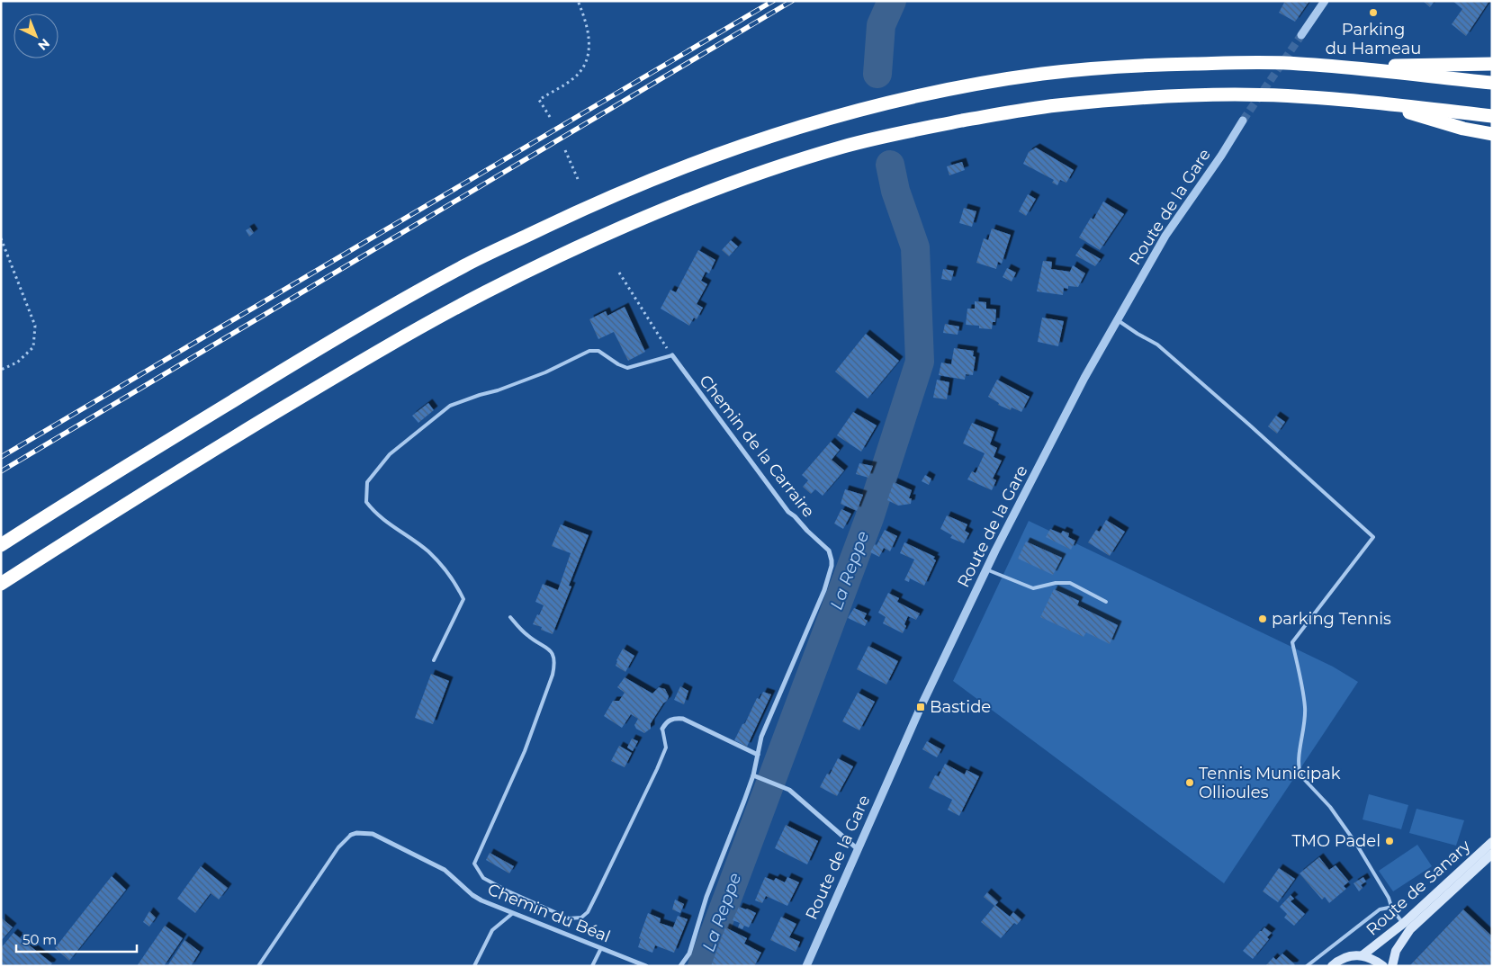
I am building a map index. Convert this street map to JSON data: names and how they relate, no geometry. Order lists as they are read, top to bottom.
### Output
{
  "streets": {
    "main road": ["Route de Sanary"],
    "street": ["Route de la Gare", "Chemin de la Carraire", "Chemin du Béal"]
  },
  "water": ["La Reppe"],
  "places": {
    "other": [
      "Parking du Hameau",
      "parking Tennis",
      "Tennis Municipak Ollioules",
      "TMO Padel"
    ],
    "transit": ["Bastide"]
  },
  "scale_bar": "50 m",
  "north": "bottom right"
}
